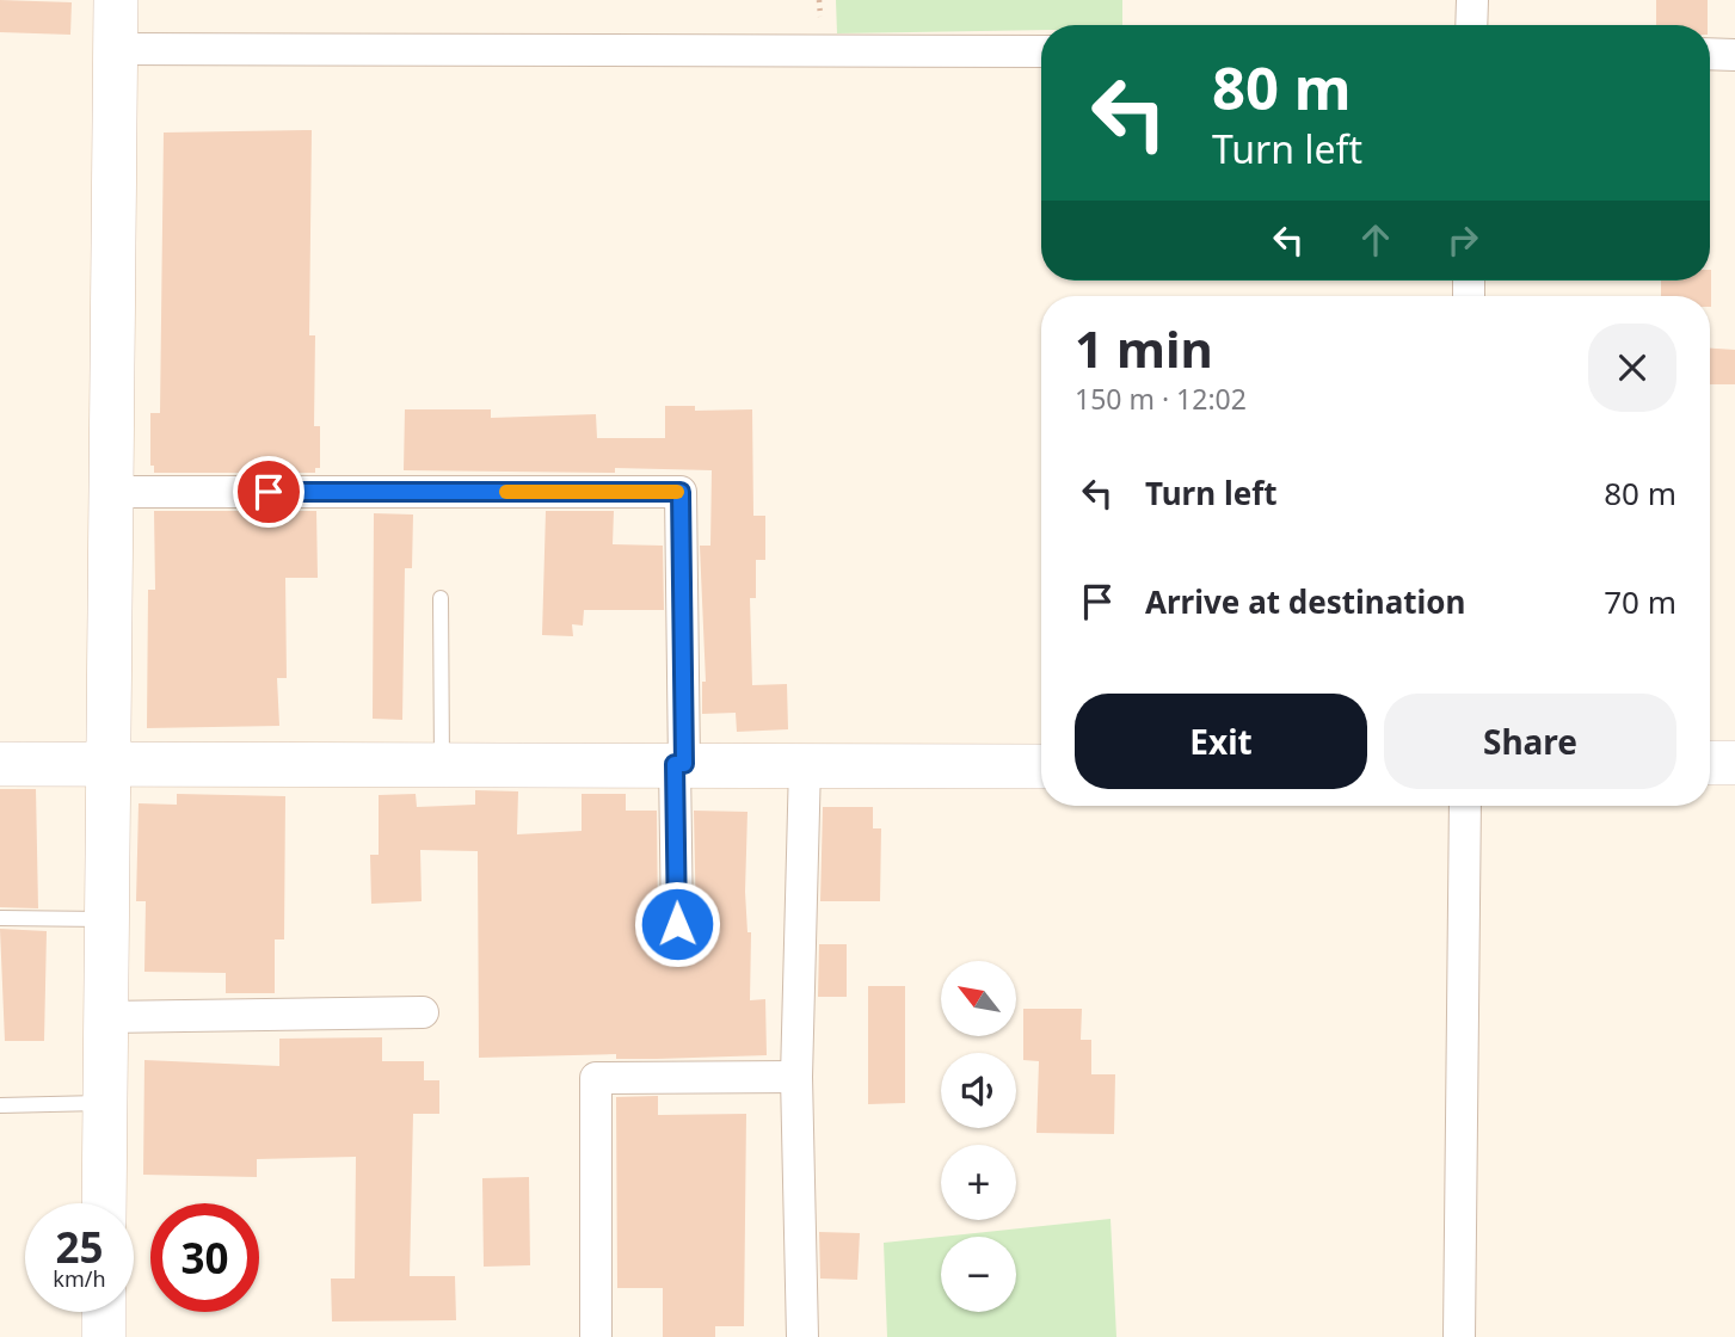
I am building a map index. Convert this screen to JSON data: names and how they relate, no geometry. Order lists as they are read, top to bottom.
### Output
{
  "north": "top left",
  "page": {
    "turn": ["80 m", "Turn left"],
    "heading": ["1 min", "150 m · 12:02"],
    "list": [
      {
        "name": "Turn left",
        "value": "80 m"
      },
      {
        "name": "Arrive at destination",
        "value": "70 m"
      }
    ],
    "buttons": ["Exit", "Share"],
    "map_buttons": ["+", "−"],
    "speed": "25 km/h",
    "limit": "30"
  }
}
